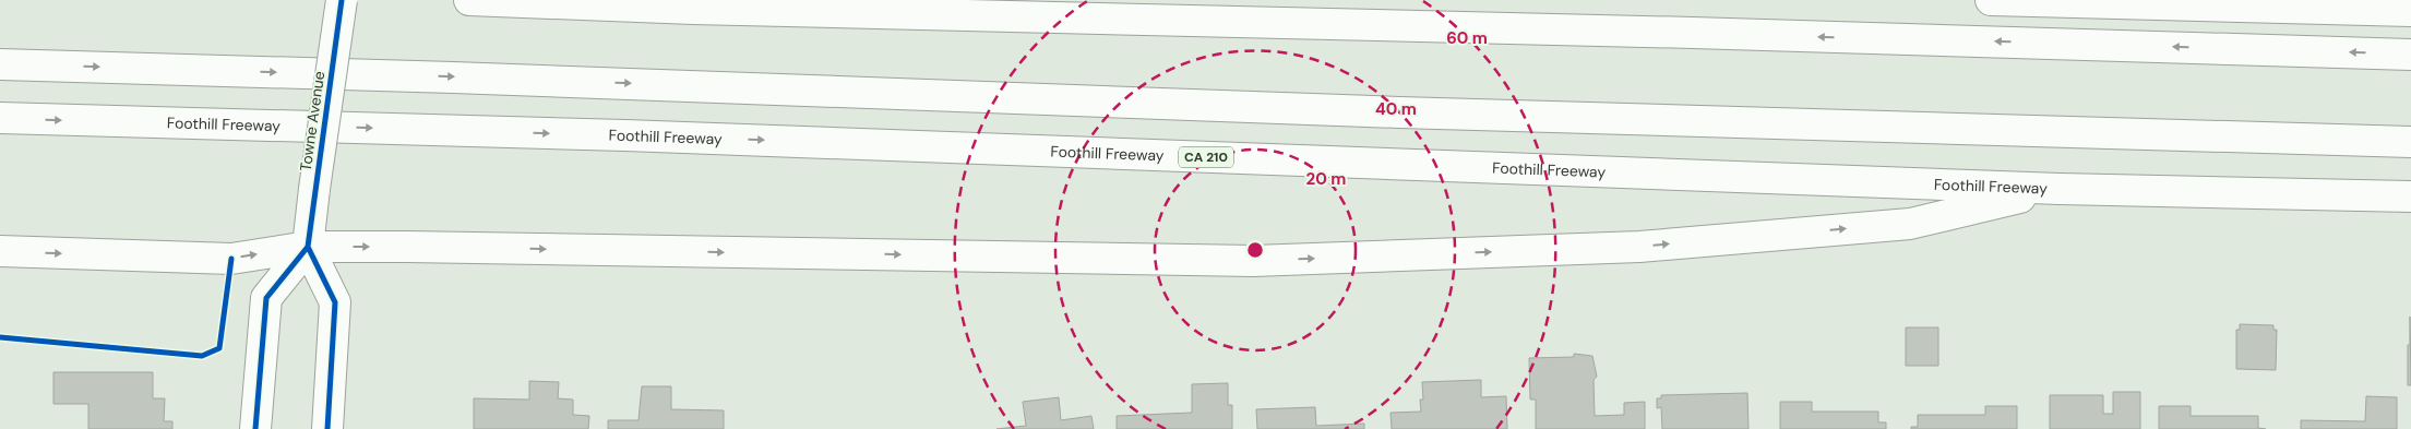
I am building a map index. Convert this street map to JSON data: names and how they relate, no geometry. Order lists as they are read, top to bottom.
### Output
{
  "streets": {
    "main road": ["Towne Avenue", "Foothill Freeway", "CA 210"]
  },
  "rings": ["60 m", "40 m", "20 m"]
}
